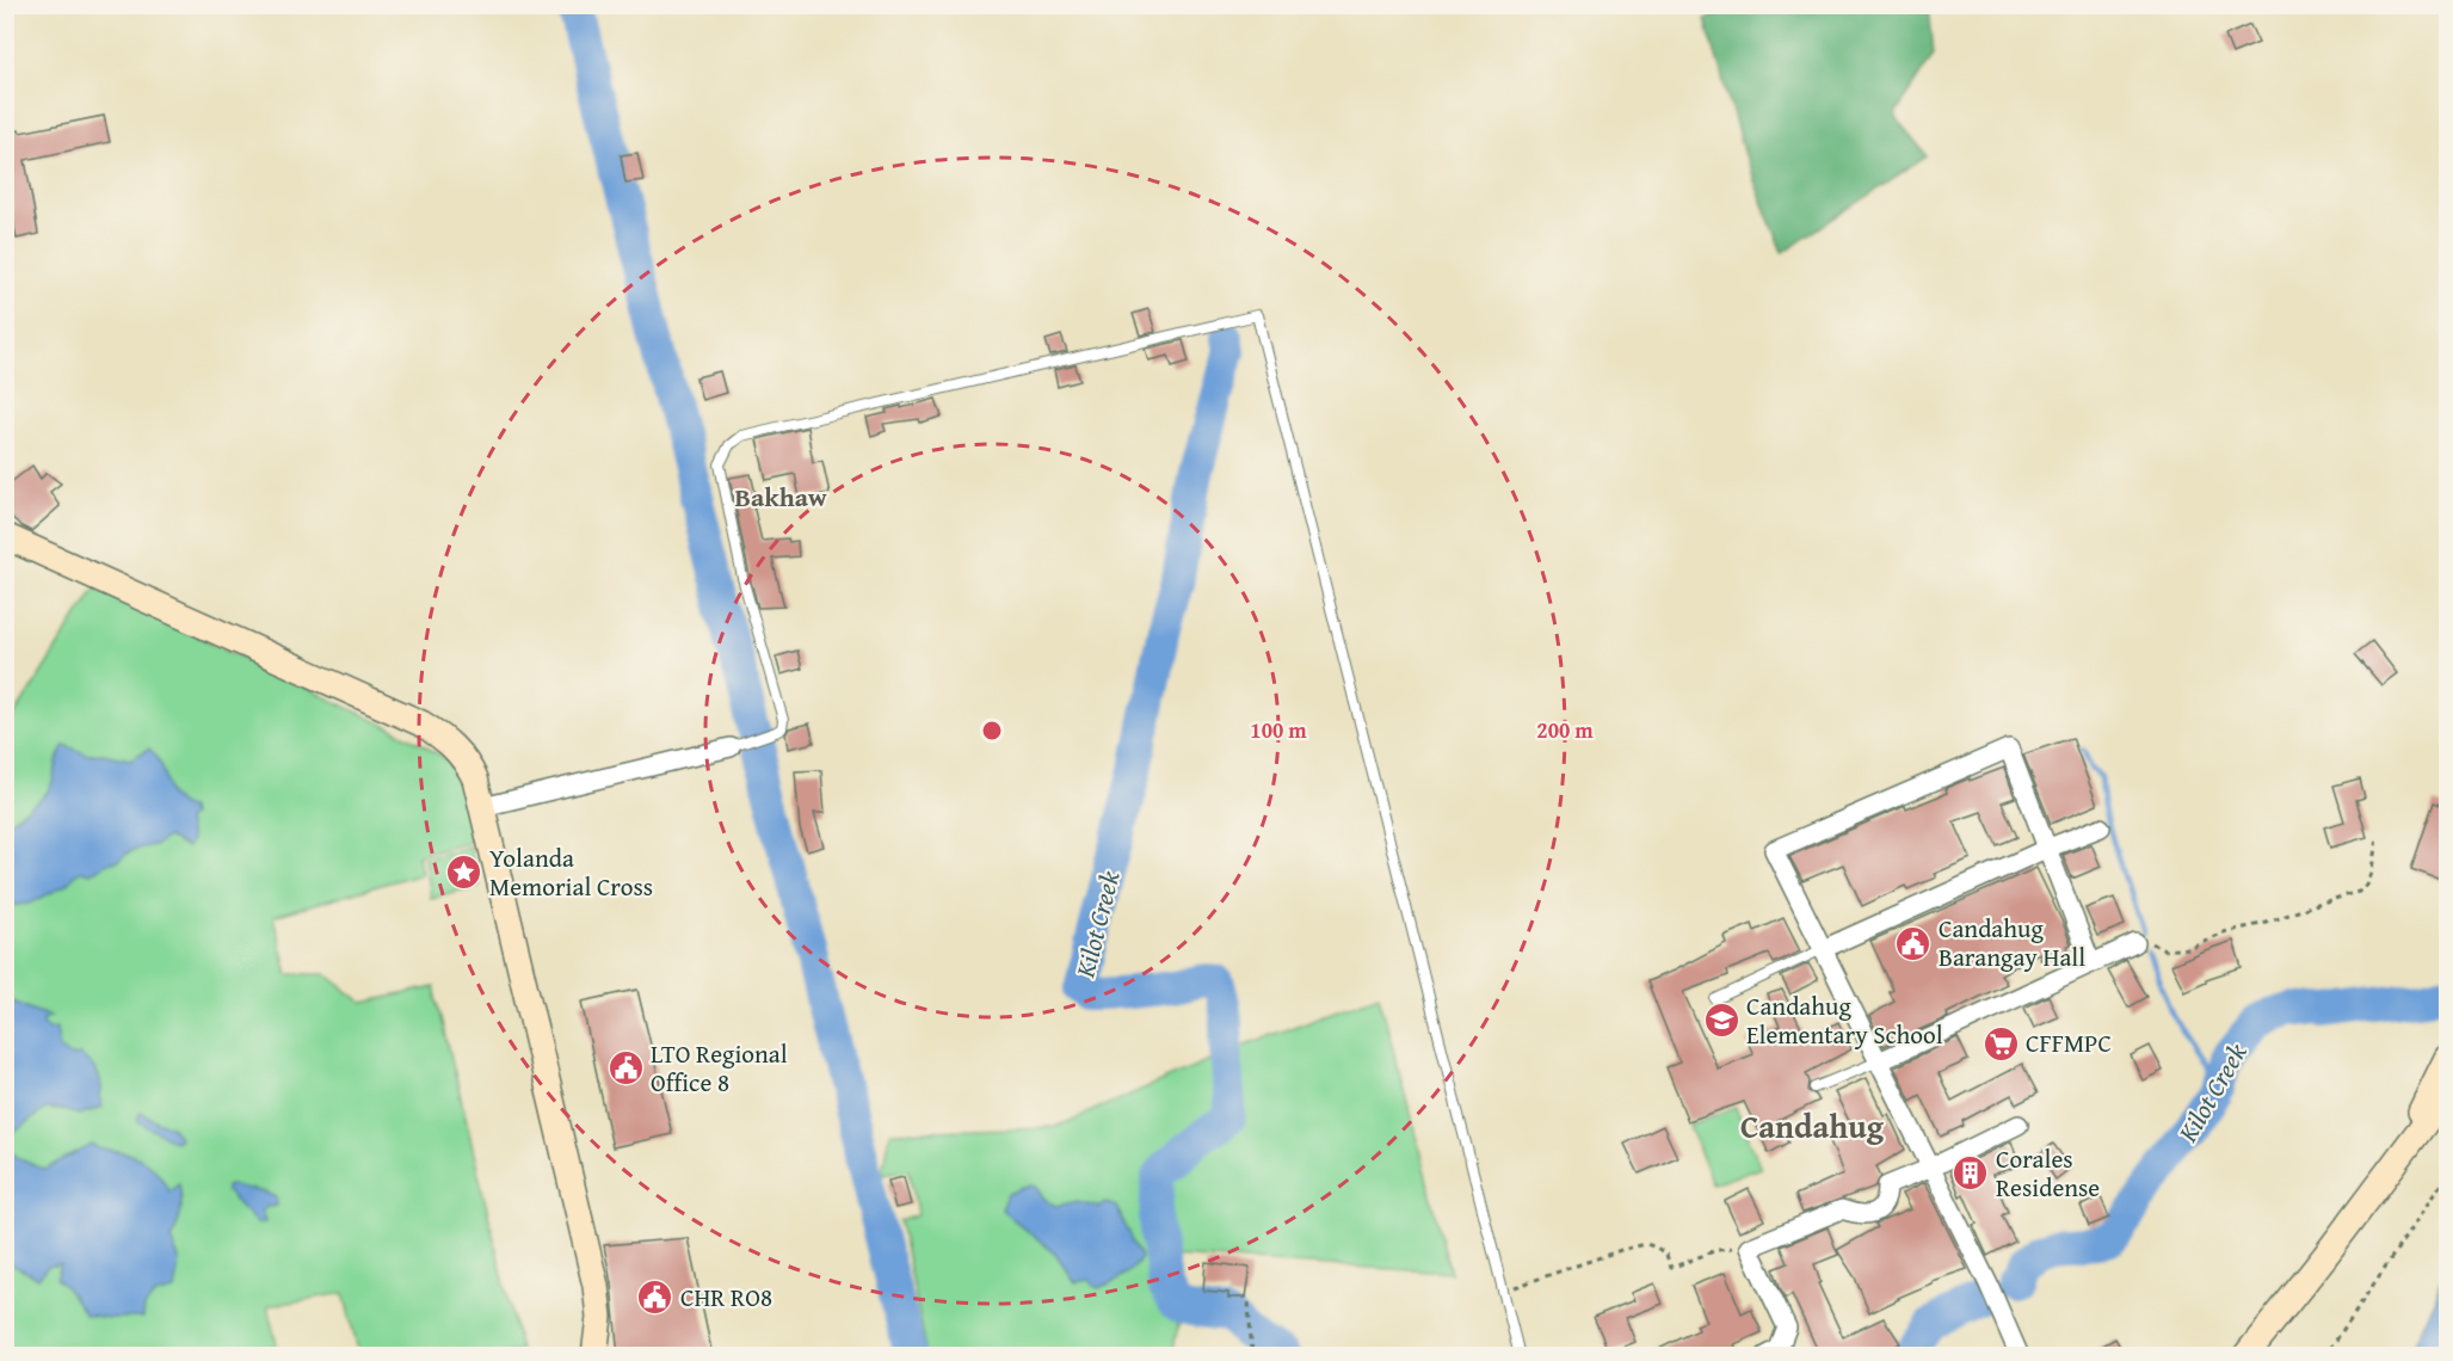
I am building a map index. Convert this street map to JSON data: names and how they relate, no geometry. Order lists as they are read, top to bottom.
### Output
{
  "districts": ["Bakhaw", "Candahug"],
  "water": ["Kilot Creek"],
  "places": {
    "place": ["Yolanda Memorial Cross"],
    "public building": ["Candahug Barangay Hall", "LTO Regional Office 8", "CHR RO8"],
    "school or university": ["Candahug Elementary School"],
    "supermarket": ["CFFMPC"],
    "building": ["Corales Residense"]
  },
  "rings": ["100 m", "200 m"]
}
